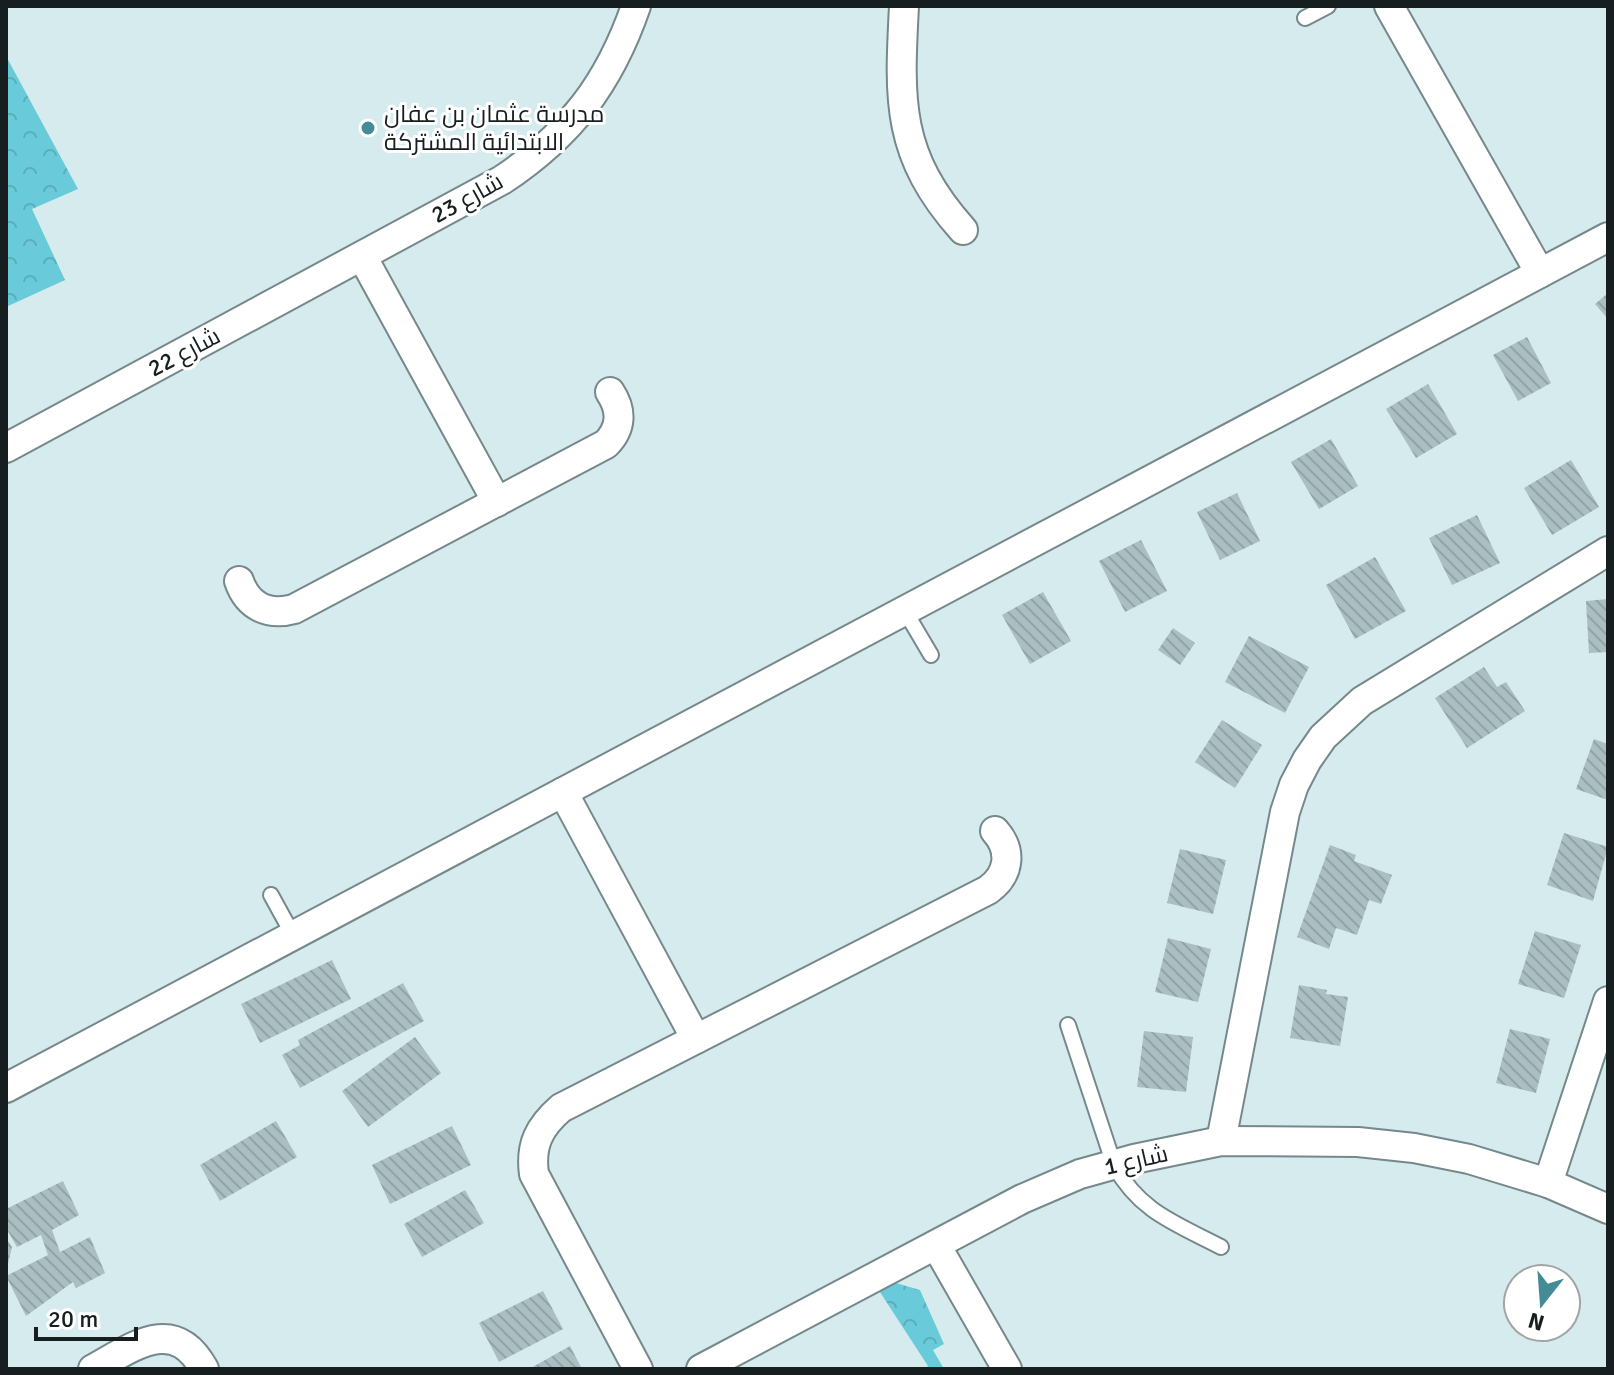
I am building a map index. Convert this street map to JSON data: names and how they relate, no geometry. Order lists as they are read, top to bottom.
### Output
{
  "streets": {
    "street": ["شارع 23", "شارع 22", "شارع 1"]
  },
  "crossings": [
    ["شارع 23", "شارع 22"]
  ],
  "places": ["مدرسة عثمان بن عفان الابتدائية المشتركة"],
  "scale_bar": "20 m",
  "north": "bottom"
}
